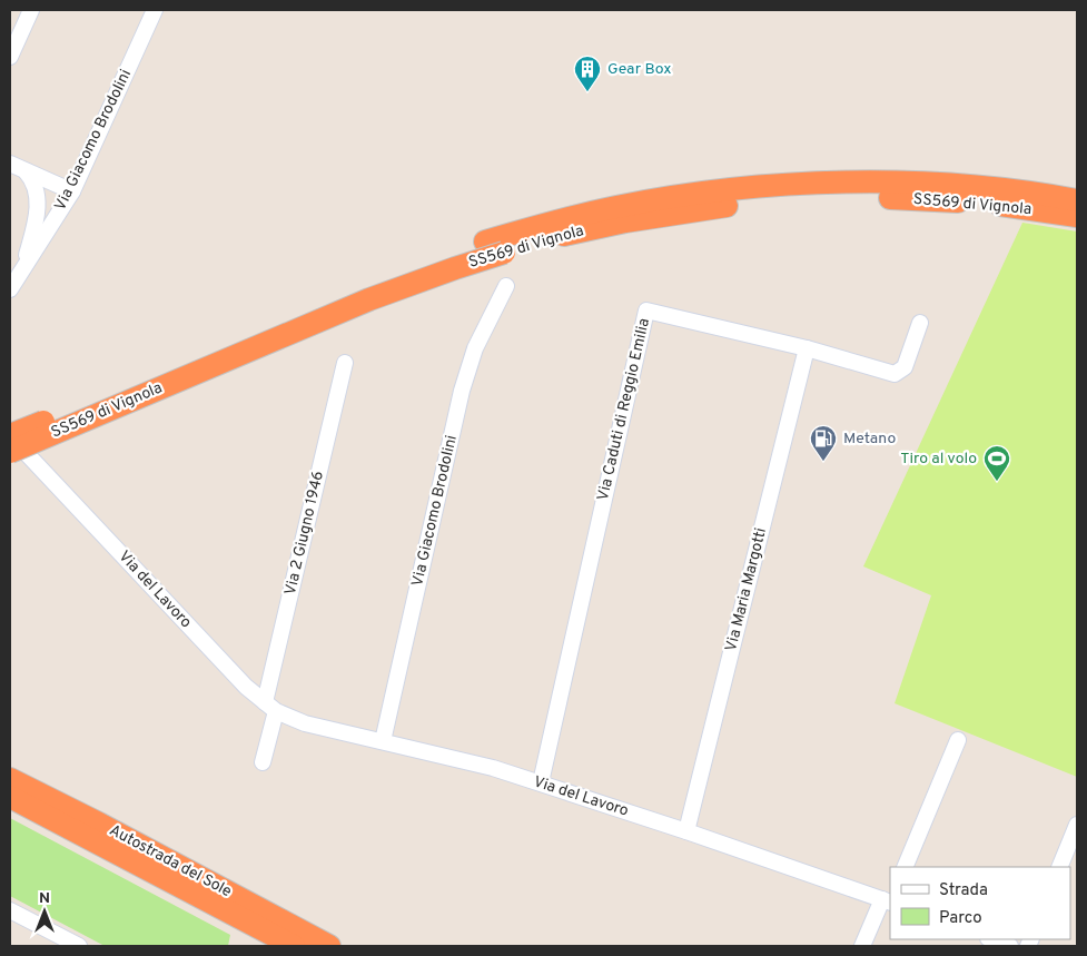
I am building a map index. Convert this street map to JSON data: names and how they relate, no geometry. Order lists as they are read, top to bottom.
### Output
{
  "streets": {
    "highway": ["SS569 di Vignola", "Autostrada del Sole"],
    "street": [
      "Via Giacomo Brodolini",
      "Via Caduti di Reggio Emilia",
      "Via 2 Giugno 1946",
      "Via del Lavoro",
      "Via Maria Margotti"
    ]
  },
  "crossings": [
    ["Via Giacomo Brodolini", "Via del Lavoro"],
    ["SS569 di Vignola", "Via del Lavoro"],
    ["Via Caduti di Reggio Emilia", "Via del Lavoro"],
    ["Via Caduti di Reggio Emilia", "Via Maria Margotti"],
    ["Via 2 Giugno 1946", "Via del Lavoro"],
    ["Via del Lavoro", "Via Maria Margotti"]
  ],
  "places": {
    "building": ["Gear Box"],
    "fuel station": ["Metano"],
    "sports": ["Tiro al volo"]
  },
  "legend": ["Strada", "Parco"],
  "north": "top"
}
